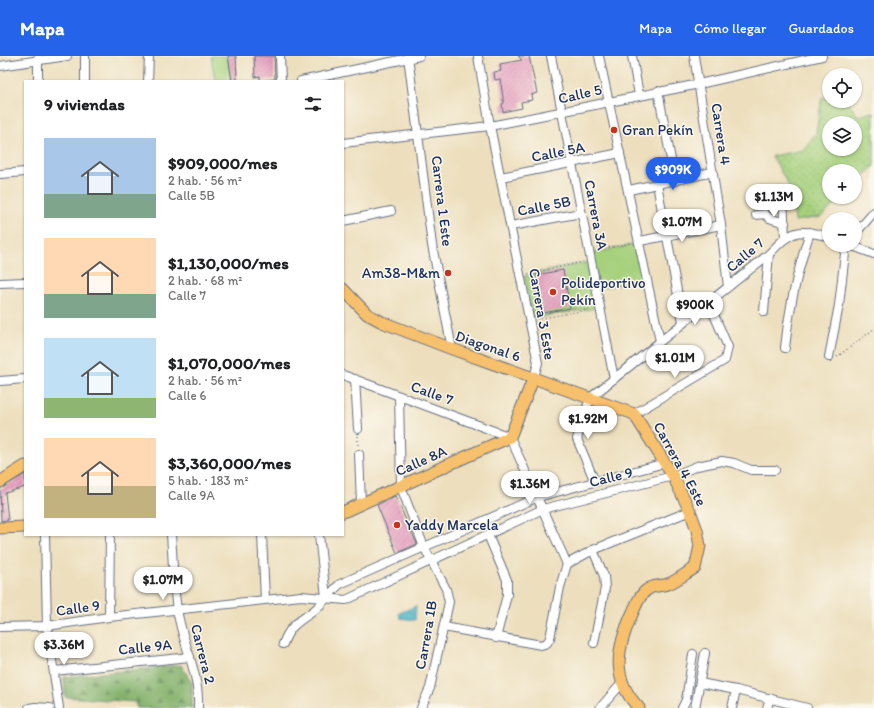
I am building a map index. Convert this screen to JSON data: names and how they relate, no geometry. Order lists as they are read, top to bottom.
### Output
{
  "streets": {
    "main road": [
      "Carrera 3 Este",
      "Diagonal 6",
      "Calle 8A",
      "Carrera 4 Este"
    ],
    "street": [
      "Calle 5",
      "Carrera 4",
      "Calle 5A",
      "Carrera 1 Este",
      "Calle 5B",
      "Carrera 3A",
      "Calle 7",
      "Calle 9",
      "Carrera 1B",
      "Calle 9A",
      "Carrera 2"
    ]
  },
  "crossings": [
    ["Calle 5", "Carrera 4"],
    ["Calle 5", "Carrera 1 Este"],
    ["Calle 5", "Carrera 3A"],
    ["Calle 5", "Carrera 3 Este"],
    ["Carrera 4", "Calle 7"],
    ["Calle 5A", "Carrera 3A"],
    ["Calle 5A", "Carrera 3 Este"],
    ["Carrera 1 Este", "Diagonal 6"],
    ["Calle 5B", "Carrera 3A"],
    ["Calle 5B", "Carrera 3 Este"],
    ["Carrera 3A", "Calle 7"],
    ["Calle 7", "Carrera 3 Este"],
    ["Calle 7", "Diagonal 6"],
    ["Calle 7", "Calle 8A"],
    ["Calle 7", "Carrera 1B"],
    ["Carrera 3 Este", "Diagonal 6"],
    ["Carrera 3 Este", "Calle 8A"],
    ["Diagonal 6", "Carrera 4 Este"],
    ["Calle 8A", "Carrera 1B"],
    ["Carrera 4 Este", "Calle 9"],
    ["Calle 9", "Carrera 1B"],
    ["Calle 9", "Carrera 2"],
    ["Calle 9A", "Carrera 2"]
  ],
  "places": [
    "Gran Pekín",
    "Am38-M&m",
    "Polideportivo Pekín",
    "Yaddy Marcela"
  ],
  "page": {
    "header": "Mapa",
    "nav": ["Mapa", "Cómo llegar", "Guardados"],
    "map_buttons": ["+", "−"],
    "heading": "9 viviendas",
    "list": [
      {
        "name": "$909,000/mes",
        "note": "2 hab. · 56 m² · Calle 5B"
      },
      {
        "name": "$1,130,000/mes",
        "note": "2 hab. · 68 m² · Calle 7"
      },
      {
        "name": "$1,070,000/mes",
        "note": "2 hab. · 56 m² · Calle 6"
      },
      {
        "name": "$3,360,000/mes",
        "note": "5 hab. · 183 m² · Calle 9A"
      }
    ],
    "price": [
      "$909K",
      "$1.13M",
      "$1.07M",
      "$900K",
      "$1.01M",
      "$1.92M",
      "$1.36M",
      "$1.07M",
      "$3.36M"
    ]
  }
}
